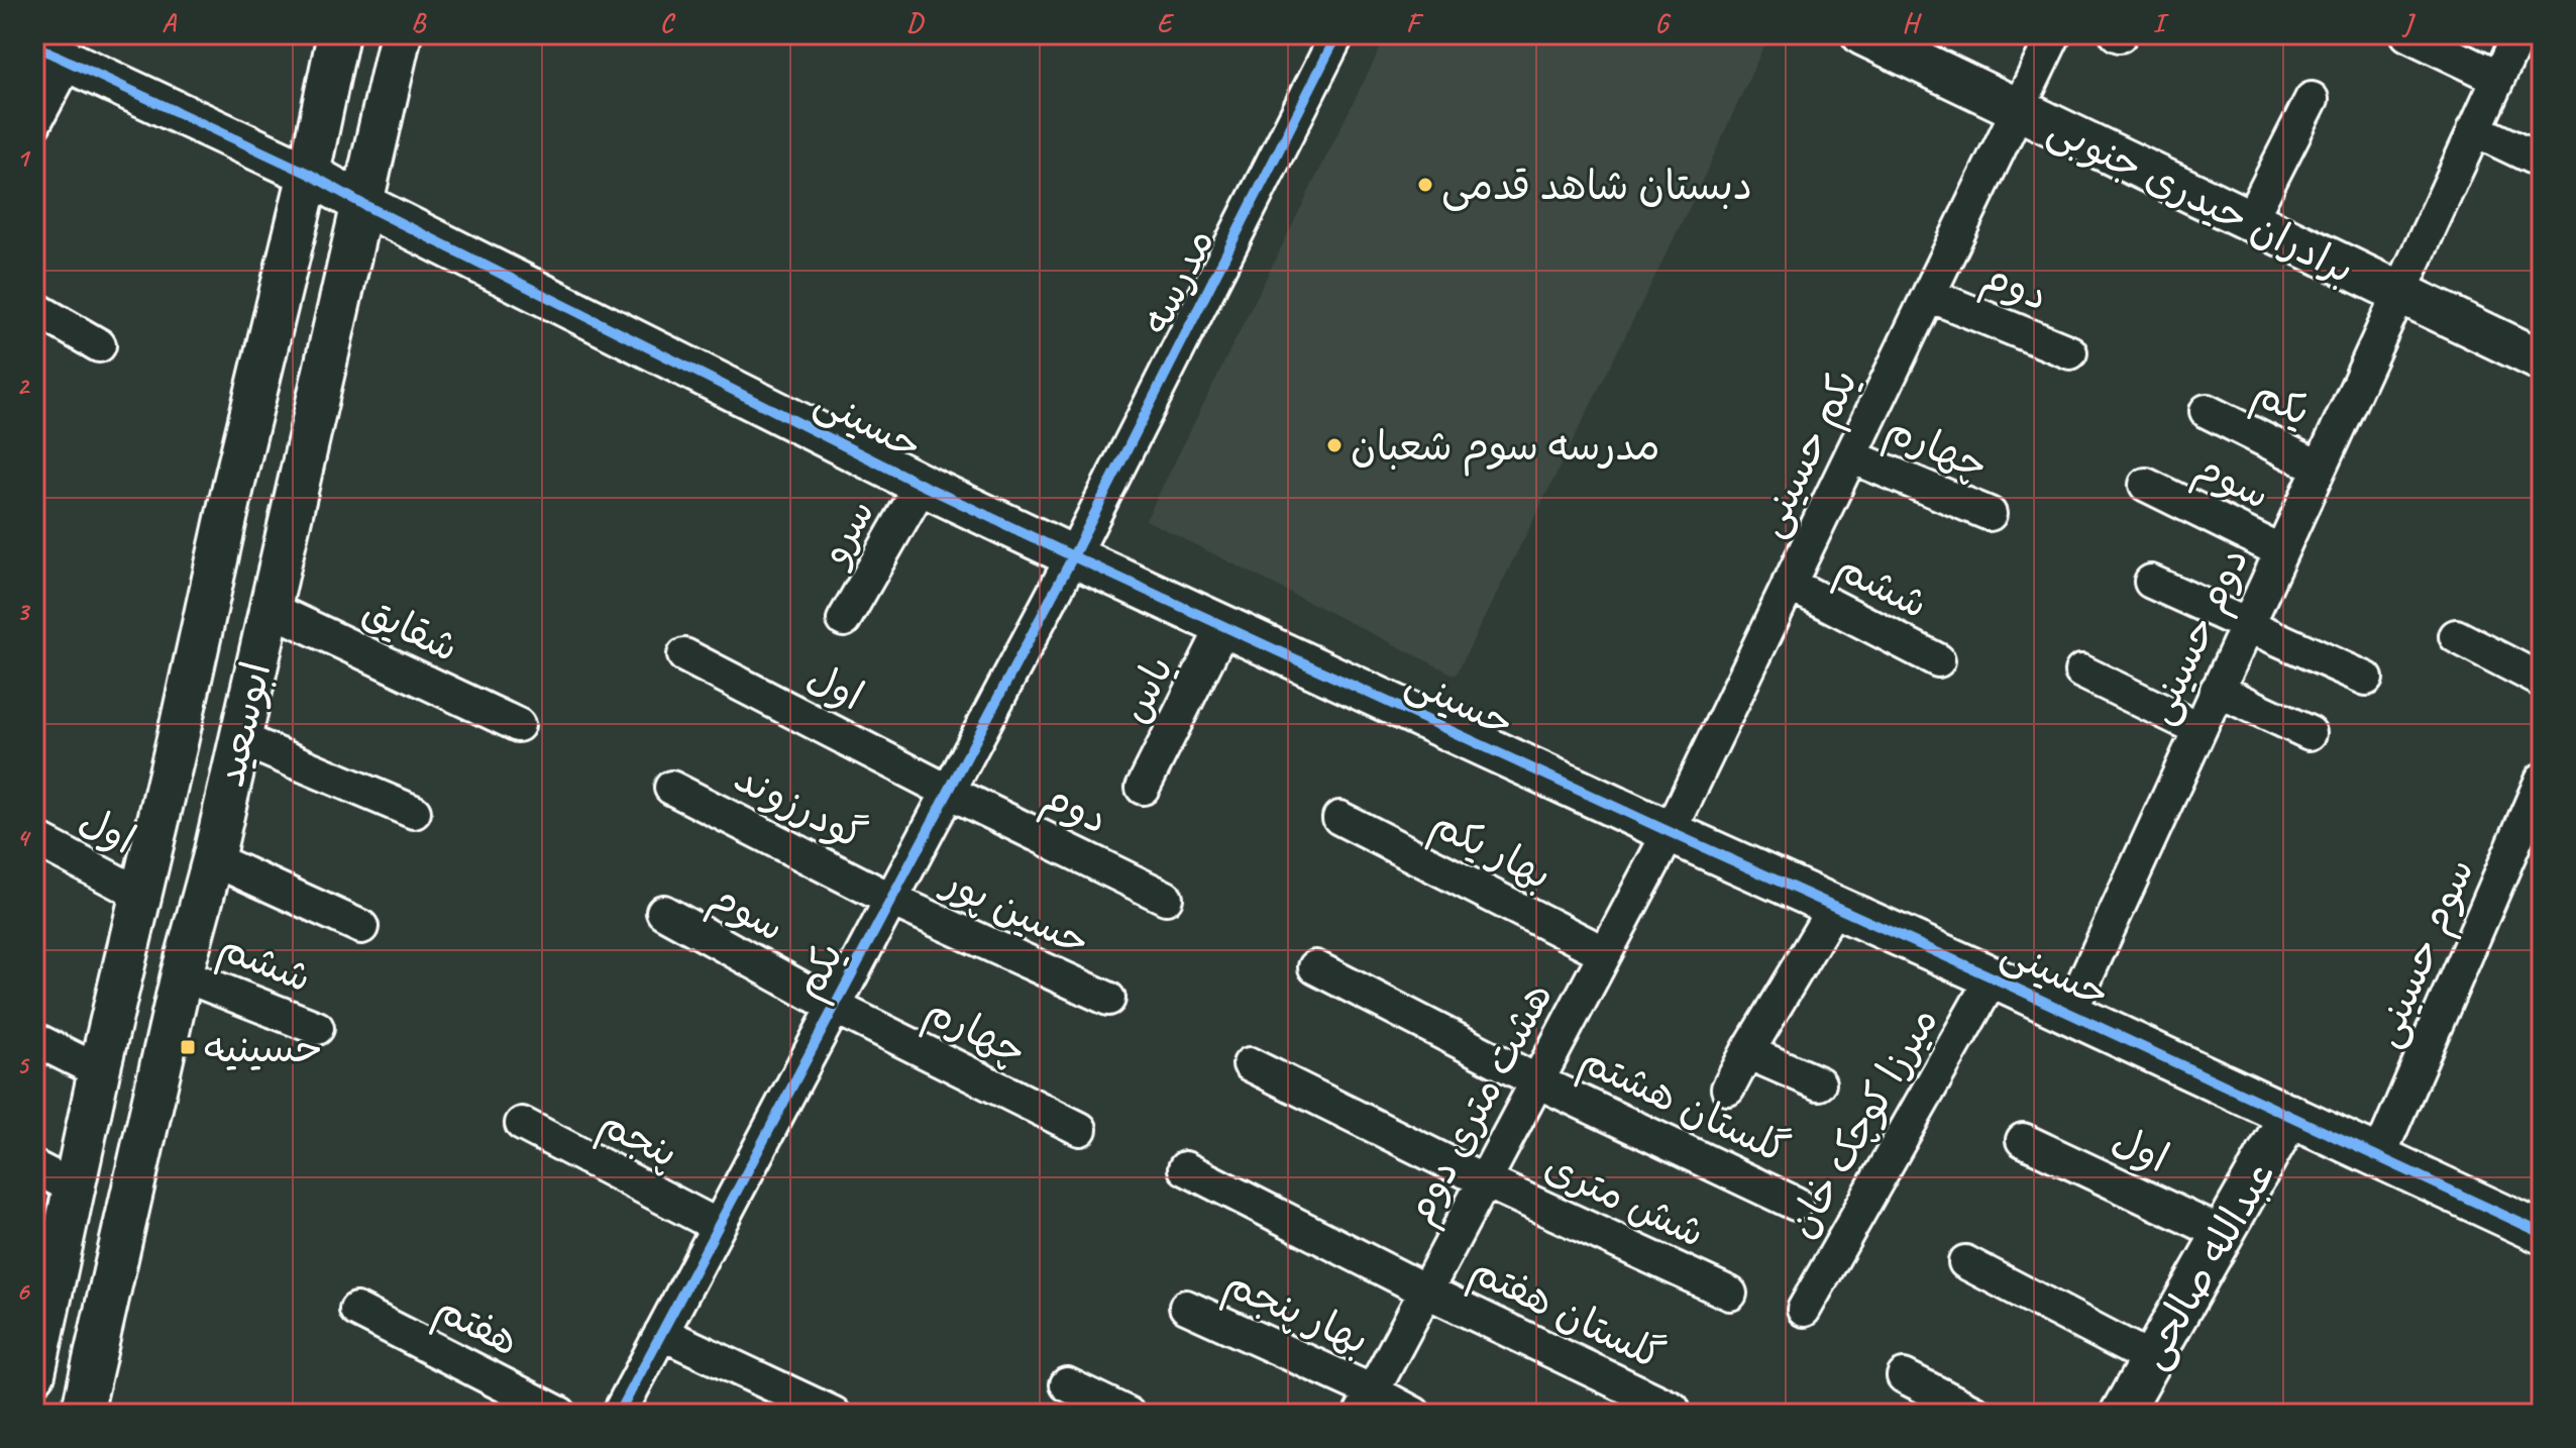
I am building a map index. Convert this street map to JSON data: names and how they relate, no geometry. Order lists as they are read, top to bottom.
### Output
{
  "streets": {
    "street": [
      "برادران حیدری جنوبی",
      "مدرسه",
      "دوم",
      "یکم",
      "حسینی",
      "چهارم",
      "یکم حسینی",
      "سوم",
      "سرو",
      "ششم",
      "شقایق",
      "دوم حسینی",
      "اول",
      "یاس",
      "ابوسعید",
      "گودرزوند",
      "بهار یکم",
      "حسین پور",
      "سوم حسینی",
      "هشت متری دوم",
      "گلستان هشتم",
      "میرزا کوچک خان",
      "پنجم",
      "شش متری",
      "عبدالله صالحی",
      "بهار پنجم",
      "گلستان هفتم",
      "هفتم"
    ]
  },
  "crossings": [
    ["برادران حیدری جنوبی", "یکم حسینی"],
    ["برادران حیدری جنوبی", "دوم حسینی"],
    ["مدرسه", "یکم"],
    ["مدرسه", "حسینی"],
    ["دوم", "یکم"],
    ["دوم", "یکم حسینی"],
    ["دوم", "اول"],
    ["یکم", "حسینی"],
    ["یکم", "چهارم"],
    ["یکم", "سوم"],
    ["یکم", "دوم حسینی"],
    ["یکم", "اول"],
    ["یکم", "گودرزوند"],
    ["یکم", "حسین پور"],
    ["یکم", "پنجم"],
    ["حسینی", "یکم حسینی"],
    ["حسینی", "سرو"],
    ["حسینی", "دوم حسینی"],
    ["حسینی", "یاس"],
    ["حسینی", "ابوسعید"],
    ["حسینی", "سوم حسینی"],
    ["حسینی", "هشت متری دوم"],
    ["حسینی", "میرزا کوچک خان"],
    ["حسینی", "عبدالله صالحی"],
    ["چهارم", "یکم حسینی"],
    ["چهارم", "سوم"],
    ["یکم حسینی", "ششم"],
    ["یکم حسینی", "هشت متری دوم"],
    ["سوم", "دوم حسینی"],
    ["ششم", "ابوسعید"],
    ["شقایق", "ابوسعید"],
    ["اول", "ابوسعید"],
    ["اول", "عبدالله صالحی"],
    ["گودرزوند", "حسین پور"],
    ["بهار یکم", "هشت متری دوم"],
    ["هشت متری دوم", "گلستان هشتم"],
    ["هشت متری دوم", "شش متری"],
    ["هشت متری دوم", "بهار پنجم"],
    ["هشت متری دوم", "گلستان هفتم"]
  ],
  "places": {
    "other": ["دبستان شاهد قدمی", "مدرسه سوم شعبان"],
    "transit": ["حسینیه"]
  },
  "grid": {
    "columns": [
      "A",
      "B",
      "C",
      "D",
      "E",
      "F",
      "G",
      "H",
      "I",
      "J"
    ],
    "rows": [
      "1",
      "2",
      "3",
      "4",
      "5",
      "6"
    ]
  }
}
